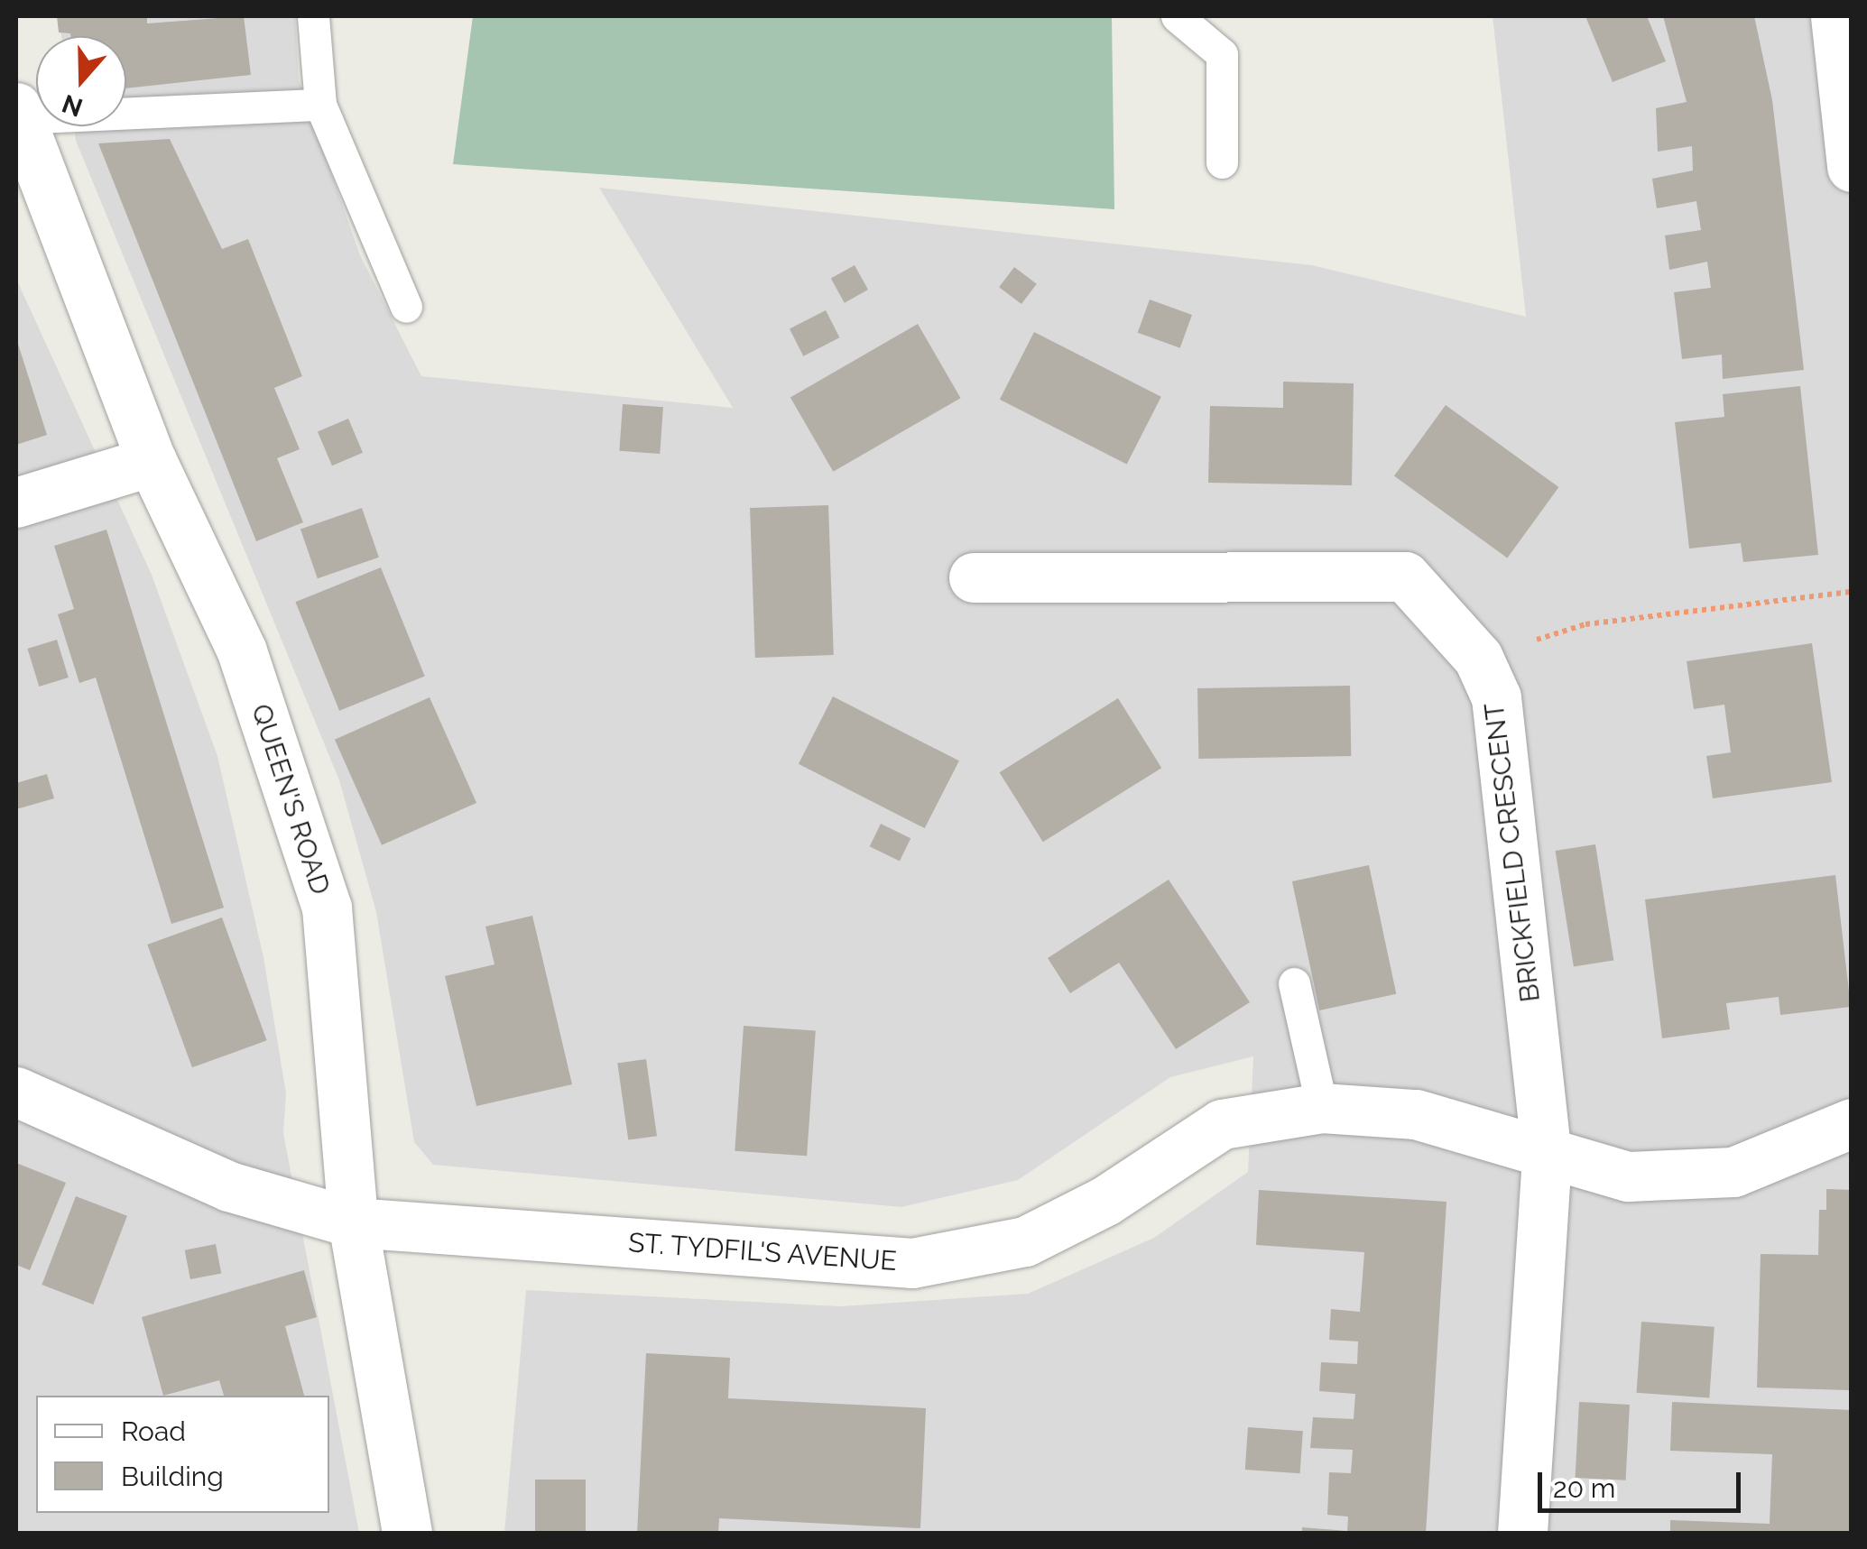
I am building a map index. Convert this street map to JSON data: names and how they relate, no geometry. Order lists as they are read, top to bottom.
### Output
{
  "streets": {
    "street": ["QUEEN'S ROAD", "BRICKFIELD CRESCENT", "ST. TYDFIL'S AVENUE"]
  },
  "crossings": [
    ["QUEEN'S ROAD", "ST. TYDFIL'S AVENUE"],
    ["BRICKFIELD CRESCENT", "ST. TYDFIL'S AVENUE"]
  ],
  "legend": ["Road", "Building"],
  "scale_bar": "20 m",
  "north": "bottom"
}
